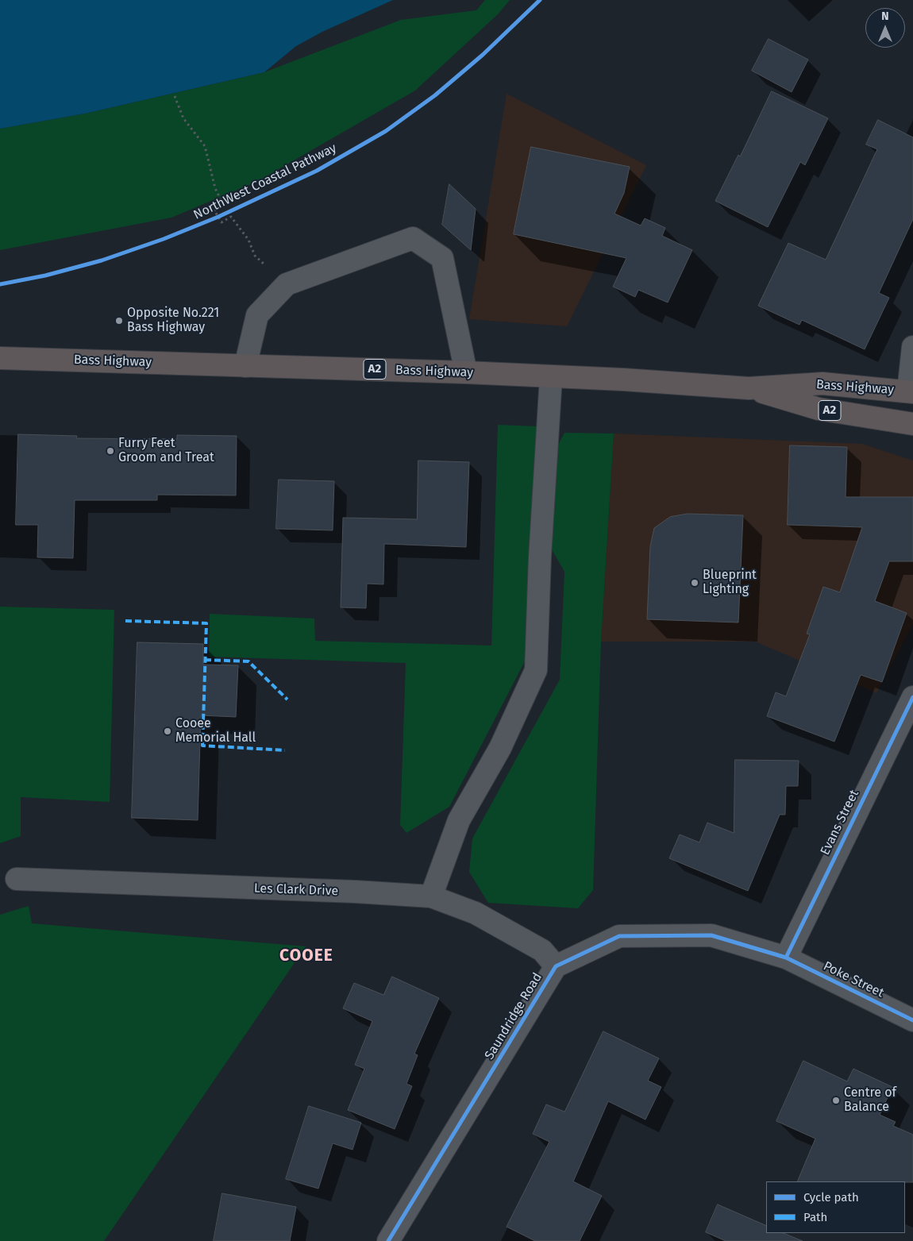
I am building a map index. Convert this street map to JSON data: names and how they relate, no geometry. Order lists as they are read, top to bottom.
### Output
{
  "streets": {
    "highway": ["Bass Highway", "A2"],
    "street": [
      "Evans Street",
      "Les Clark Drive",
      "Poke Street",
      "Saundridge Road"
    ],
    "cycle path": ["NorthWest Coastal Pathway"]
  },
  "crossings": [
    ["Evans Street", "Poke Street"],
    ["Evans Street", "Saundridge Road"],
    ["Les Clark Drive", "Saundridge Road"],
    ["Poke Street", "Saundridge Road"]
  ],
  "districts": ["COOEE"],
  "places": [
    "Opposite No.221 Bass Highway",
    "Furry Feet Groom and Treat",
    "Blueprint Lighting",
    "Cooee Memorial Hall",
    "Centre of Balance"
  ],
  "legend": ["Cycle path", "Path"],
  "north": "top"
}
